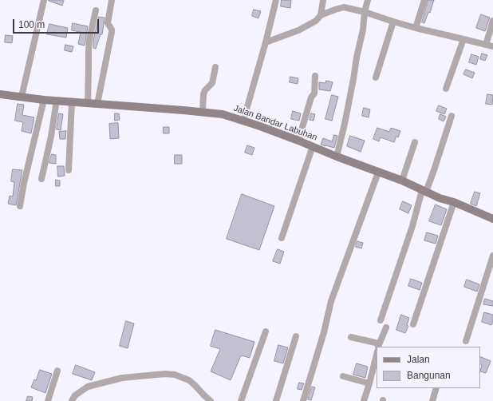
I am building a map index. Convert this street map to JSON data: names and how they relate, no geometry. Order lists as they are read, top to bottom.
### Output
{
  "streets": {
    "main road": ["Jalan Bandar Labuhan"]
  },
  "legend": ["Jalan", "Bangunan"],
  "scale_bar": "100 m"
}
